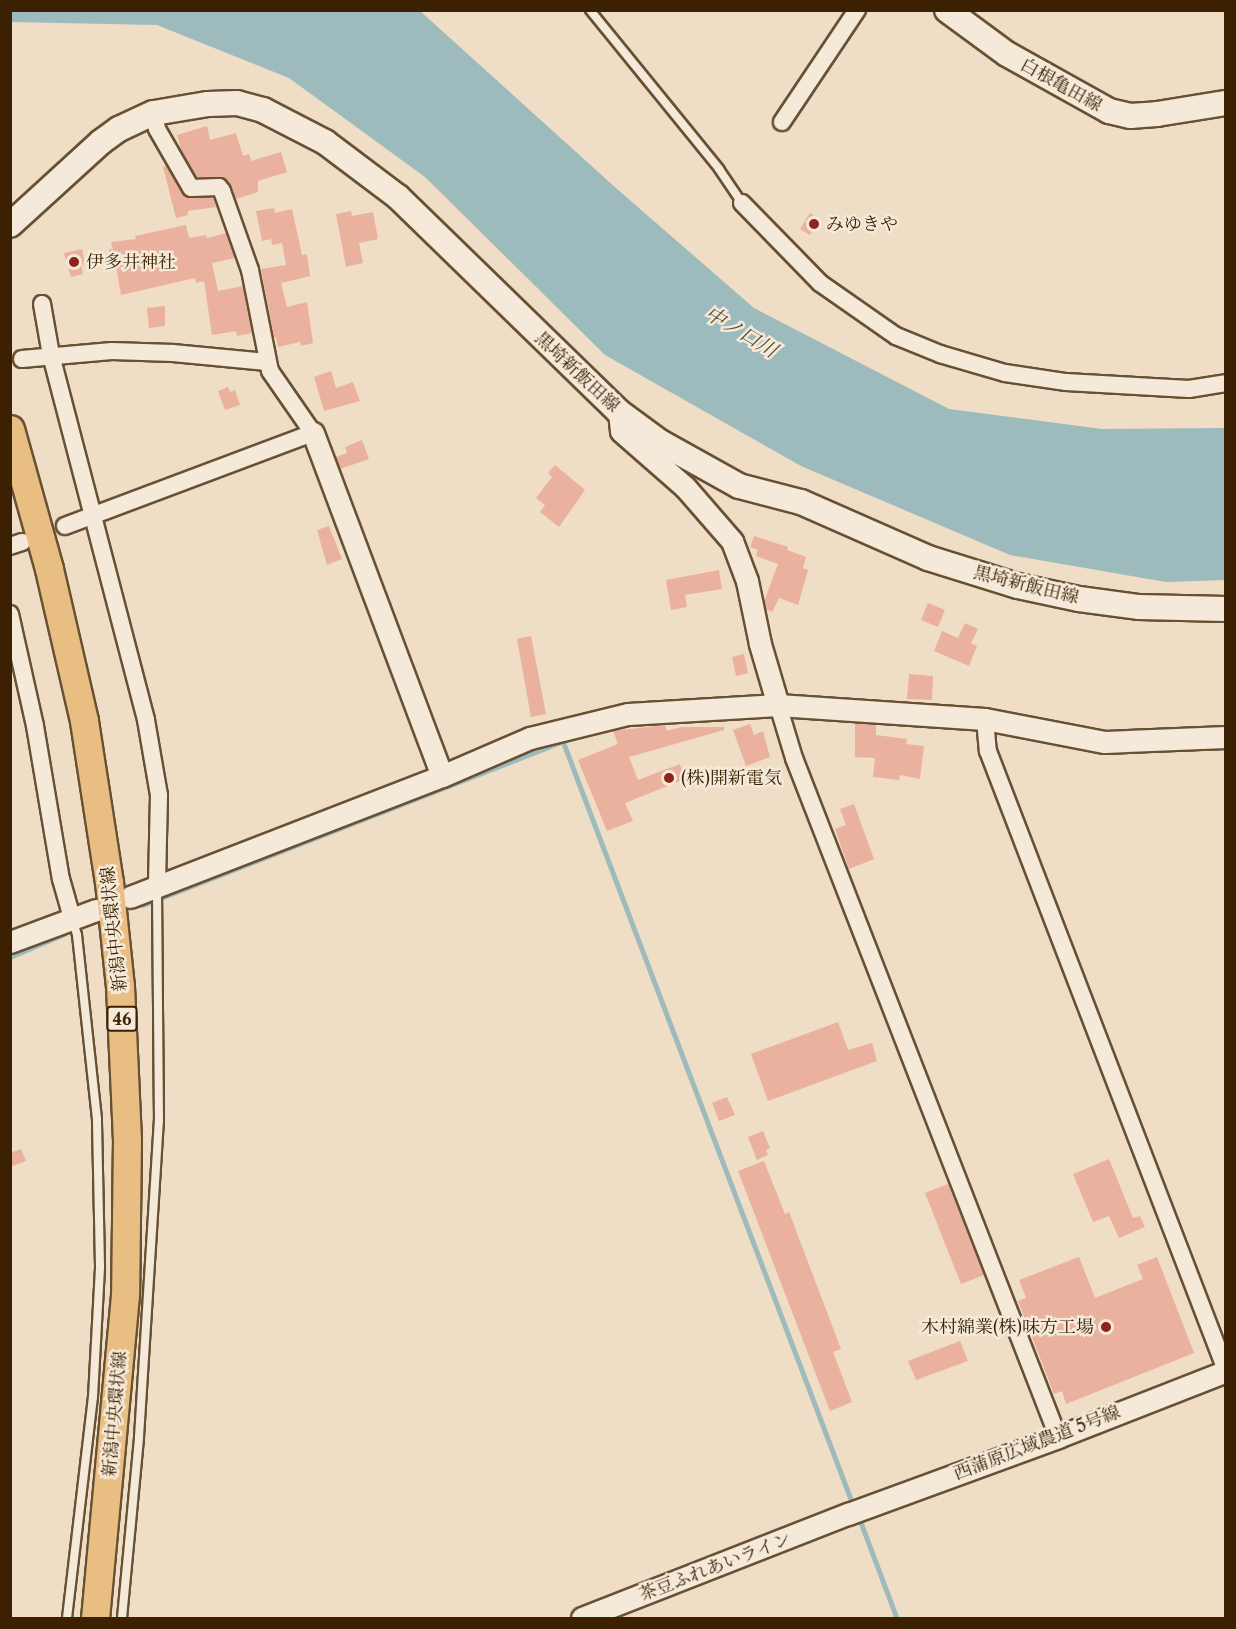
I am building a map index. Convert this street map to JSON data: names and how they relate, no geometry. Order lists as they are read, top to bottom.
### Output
{
  "streets": {
    "main road": [
      "白根亀田線",
      "黒埼新飯田線",
      "新潟中央環状線",
      "46"
    ],
    "street": ["西蒲原広域農道 5号線", "茶豆ふれあいライン"]
  },
  "crossings": [
    ["西蒲原広域農道 5号線", "茶豆ふれあいライン"]
  ],
  "water": ["中ノ口川"],
  "places": [
    "みゆきや",
    "伊多井神社",
    "(株)開新電気",
    "木村綿業(株)味方工場"
  ]
}
